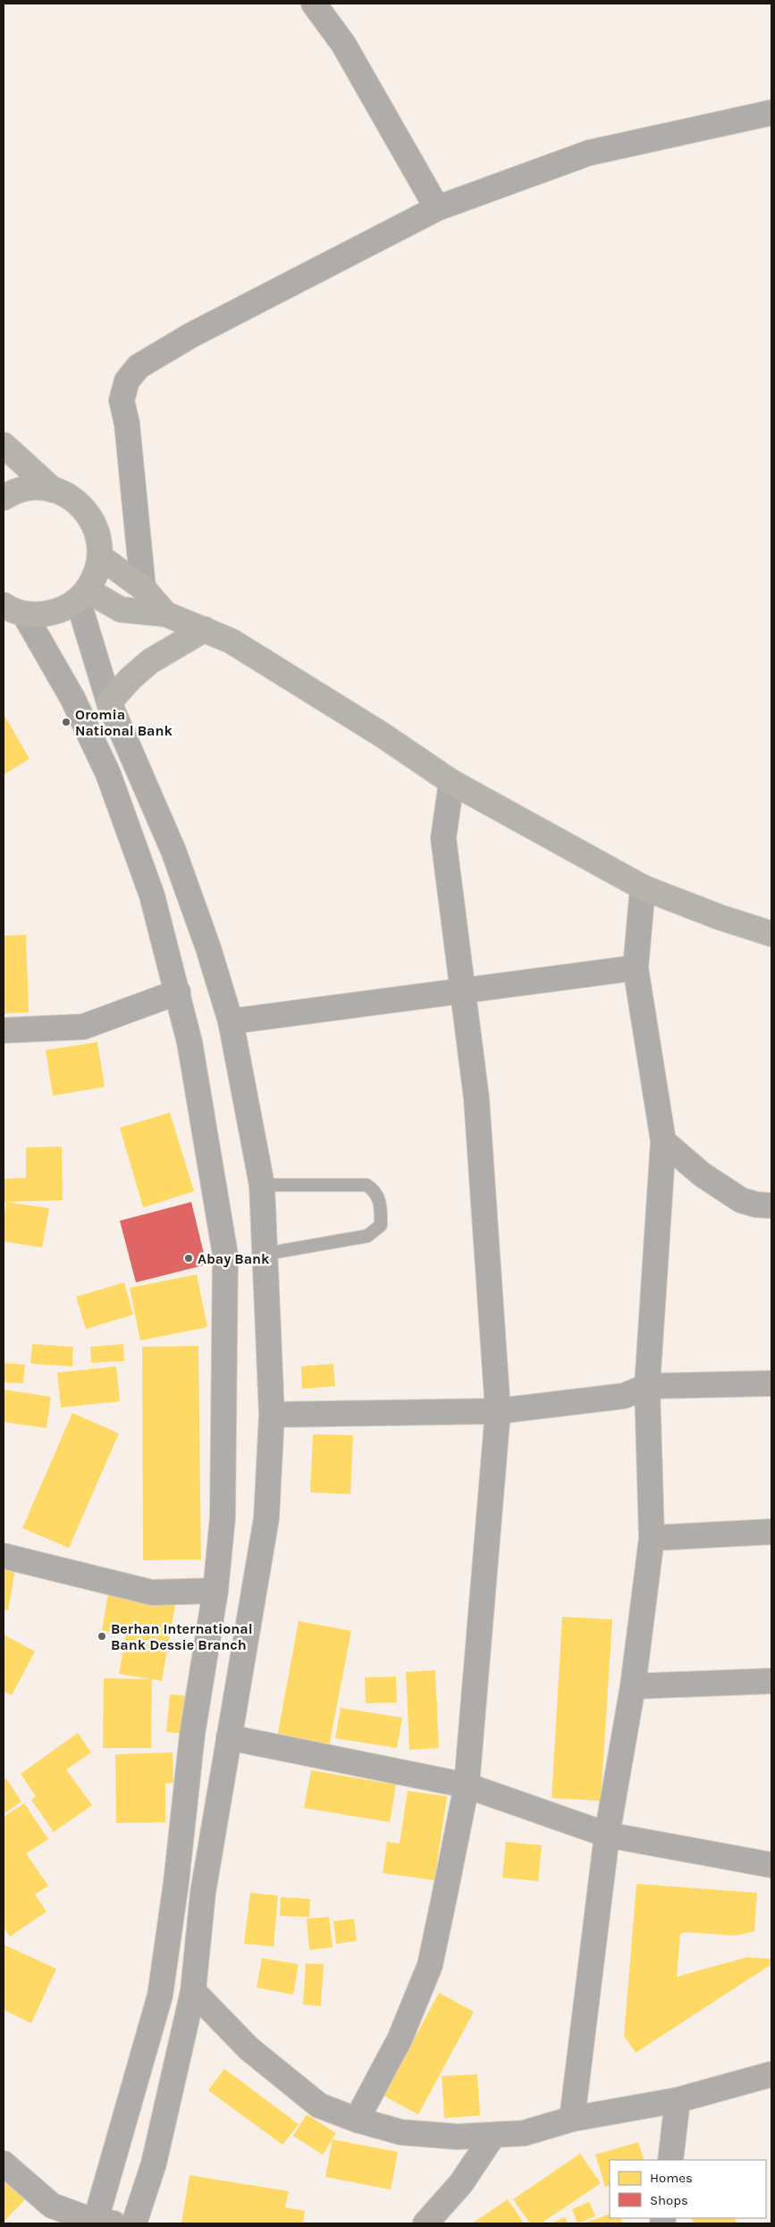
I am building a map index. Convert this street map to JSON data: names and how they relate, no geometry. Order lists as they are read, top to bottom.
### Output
{
  "places": ["Oromia National Bank", "Abay Bank", "Berhan International Bank Dessie Branch"],
  "legend": ["Homes", "Shops"]
}
